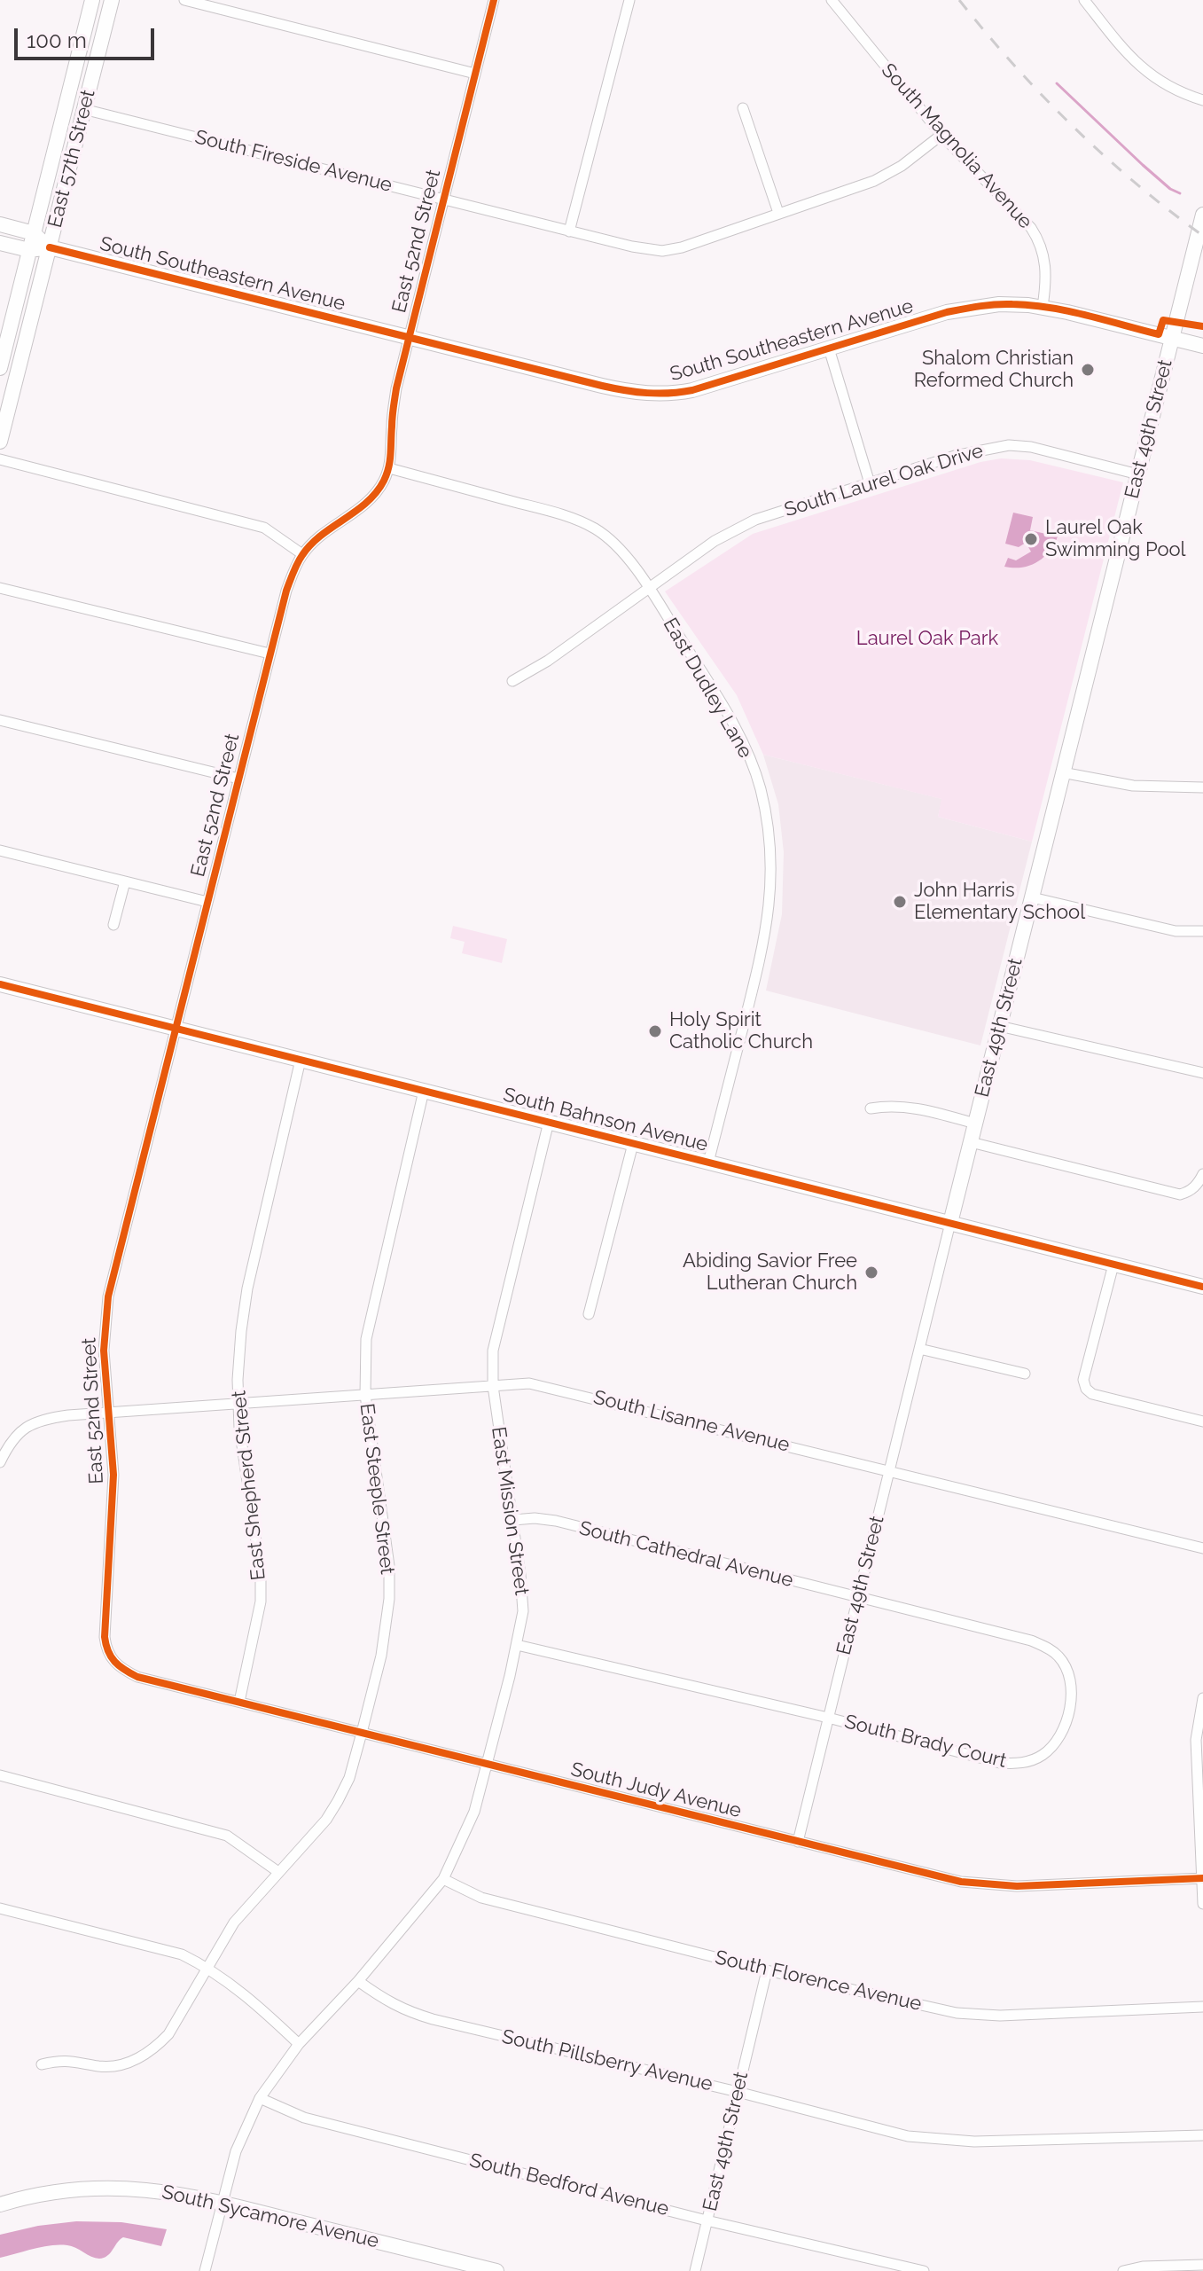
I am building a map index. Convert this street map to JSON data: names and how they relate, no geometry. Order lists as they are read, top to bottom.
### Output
{
  "streets": {
    "main road": [
      "East 57th Street",
      "South Southeastern Avenue",
      "East 49th Street",
      "South Bahnson Avenue",
      "South Sycamore Avenue"
    ],
    "street": [
      "South Magnolia Avenue",
      "South Fireside Avenue",
      "East 52nd Street",
      "South Laurel Oak Drive",
      "East Dudley Lane",
      "South Lisanne Avenue",
      "East Shepherd Street",
      "East Steeple Street",
      "East Mission Street",
      "South Cathedral Avenue",
      "South Brady Court",
      "South Judy Avenue",
      "South Florence Avenue",
      "South Pillsberry Avenue",
      "South Bedford Avenue"
    ]
  },
  "crossings": [
    ["South Magnolia Avenue", "South Fireside Avenue"],
    ["South Magnolia Avenue", "South Southeastern Avenue"],
    ["East 57th Street", "South Fireside Avenue"],
    ["East 57th Street", "South Southeastern Avenue"],
    ["South Fireside Avenue", "East 52nd Street"],
    ["East 52nd Street", "South Southeastern Avenue"],
    ["East 52nd Street", "East Dudley Lane"],
    ["East 52nd Street", "South Bahnson Avenue"],
    ["East 52nd Street", "South Lisanne Avenue"],
    ["East 52nd Street", "South Judy Avenue"],
    ["South Southeastern Avenue", "East 49th Street"],
    ["East 49th Street", "South Laurel Oak Drive"],
    ["East 49th Street", "South Bahnson Avenue"],
    ["East 49th Street", "South Lisanne Avenue"],
    ["East 49th Street", "South Cathedral Avenue"],
    ["East 49th Street", "South Brady Court"],
    ["East 49th Street", "South Judy Avenue"],
    ["East 49th Street", "South Florence Avenue"],
    ["East 49th Street", "South Pillsberry Avenue"],
    ["East 49th Street", "South Bedford Avenue"],
    ["South Laurel Oak Drive", "East Dudley Lane"],
    ["East Dudley Lane", "South Bahnson Avenue"],
    ["South Bahnson Avenue", "East Shepherd Street"],
    ["South Bahnson Avenue", "East Steeple Street"],
    ["South Bahnson Avenue", "East Mission Street"],
    ["South Lisanne Avenue", "East Shepherd Street"],
    ["South Lisanne Avenue", "East Steeple Street"],
    ["South Lisanne Avenue", "East Mission Street"],
    ["East Shepherd Street", "South Judy Avenue"],
    ["East Steeple Street", "South Judy Avenue"],
    ["East Mission Street", "South Cathedral Avenue"],
    ["East Mission Street", "South Brady Court"],
    ["East Mission Street", "South Judy Avenue"],
    ["East Mission Street", "South Florence Avenue"],
    ["East Mission Street", "South Pillsberry Avenue"],
    ["East Mission Street", "South Bedford Avenue"],
    ["East Mission Street", "South Sycamore Avenue"],
    ["South Cathedral Avenue", "South Brady Court"]
  ],
  "parks": ["Laurel Oak Park"],
  "places": [
    "Shalom Christian Reformed Church",
    "Laurel Oak Swimming Pool",
    "John Harris Elementary School",
    "Holy Spirit Catholic Church",
    "Abiding Savior Free Lutheran Church"
  ],
  "scale_bar": "100 m"
}
